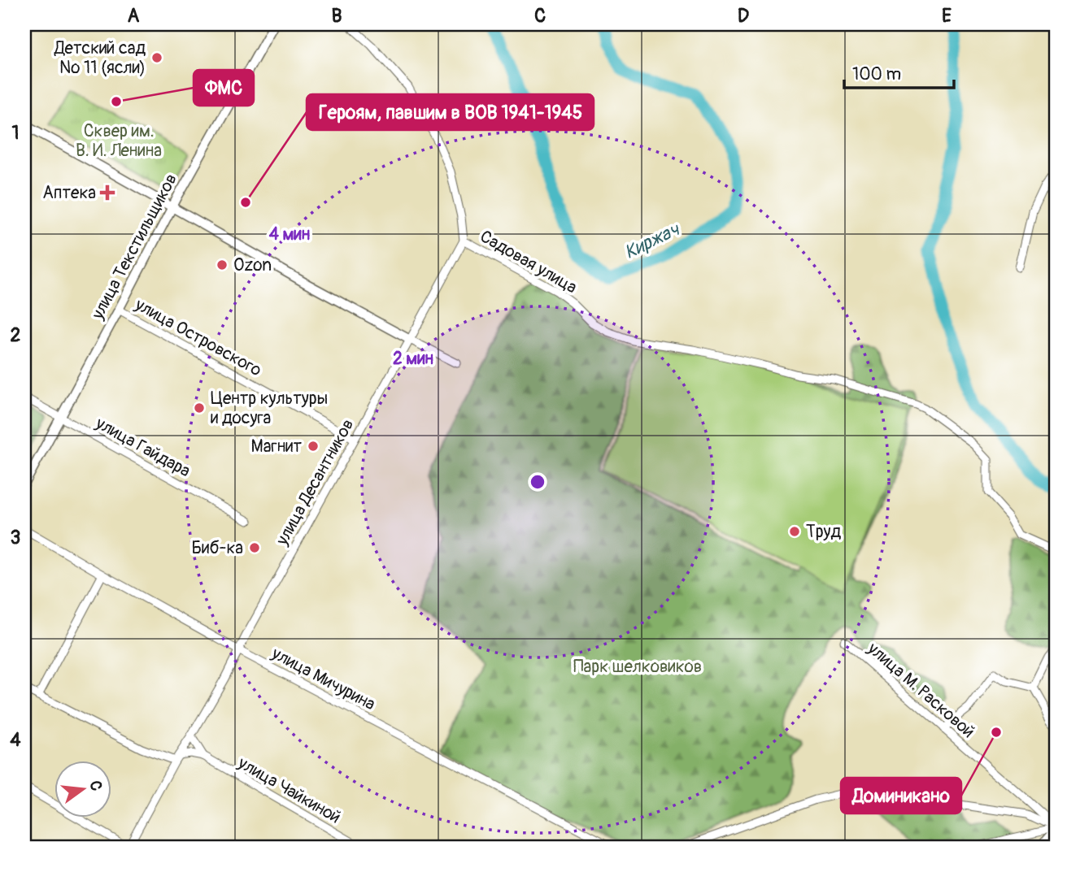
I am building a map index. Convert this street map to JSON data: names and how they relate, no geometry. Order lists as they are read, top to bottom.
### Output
{
  "streets": {
    "street": [
      "улица Текстильщиков",
      "Садовая улица",
      "улица Островского",
      "улица Гайдара",
      "улица Десантников",
      "улица Мичурина",
      "улица М. Расковой",
      "улица Чайкиной"
    ]
  },
  "crossings": [
    ["улица Текстильщиков", "улица Островского"],
    ["улица Текстильщиков", "улица Гайдара"],
    ["Садовая улица", "улица Десантников"],
    ["улица Островского", "улица Десантников"],
    ["улица Десантников", "улица Мичурина"],
    ["улица Десантников", "улица Чайкиной"]
  ],
  "water": ["Киржач"],
  "parks": ["Сквер им. В. И. Ленина", "Парк шелковиков"],
  "places": {
    "other": [
      "Детский сад № 11 (ясли)",
      "ФМС",
      "Героям, павшим в ВОВ 1941-1945",
      "Ozon",
      "Центр культуры и досуга",
      "Магнит",
      "Труд",
      "Биб-ка",
      "Доминикано"
    ],
    "health": ["Аптека"]
  },
  "scale_bar": "100 m",
  "north": "right",
  "grid": {
    "columns": [
      "A",
      "B",
      "C",
      "D",
      "E"
    ],
    "rows": [
      "1",
      "2",
      "3",
      "4"
    ]
  },
  "rings": ["4 мин", "2 мин"]
}
